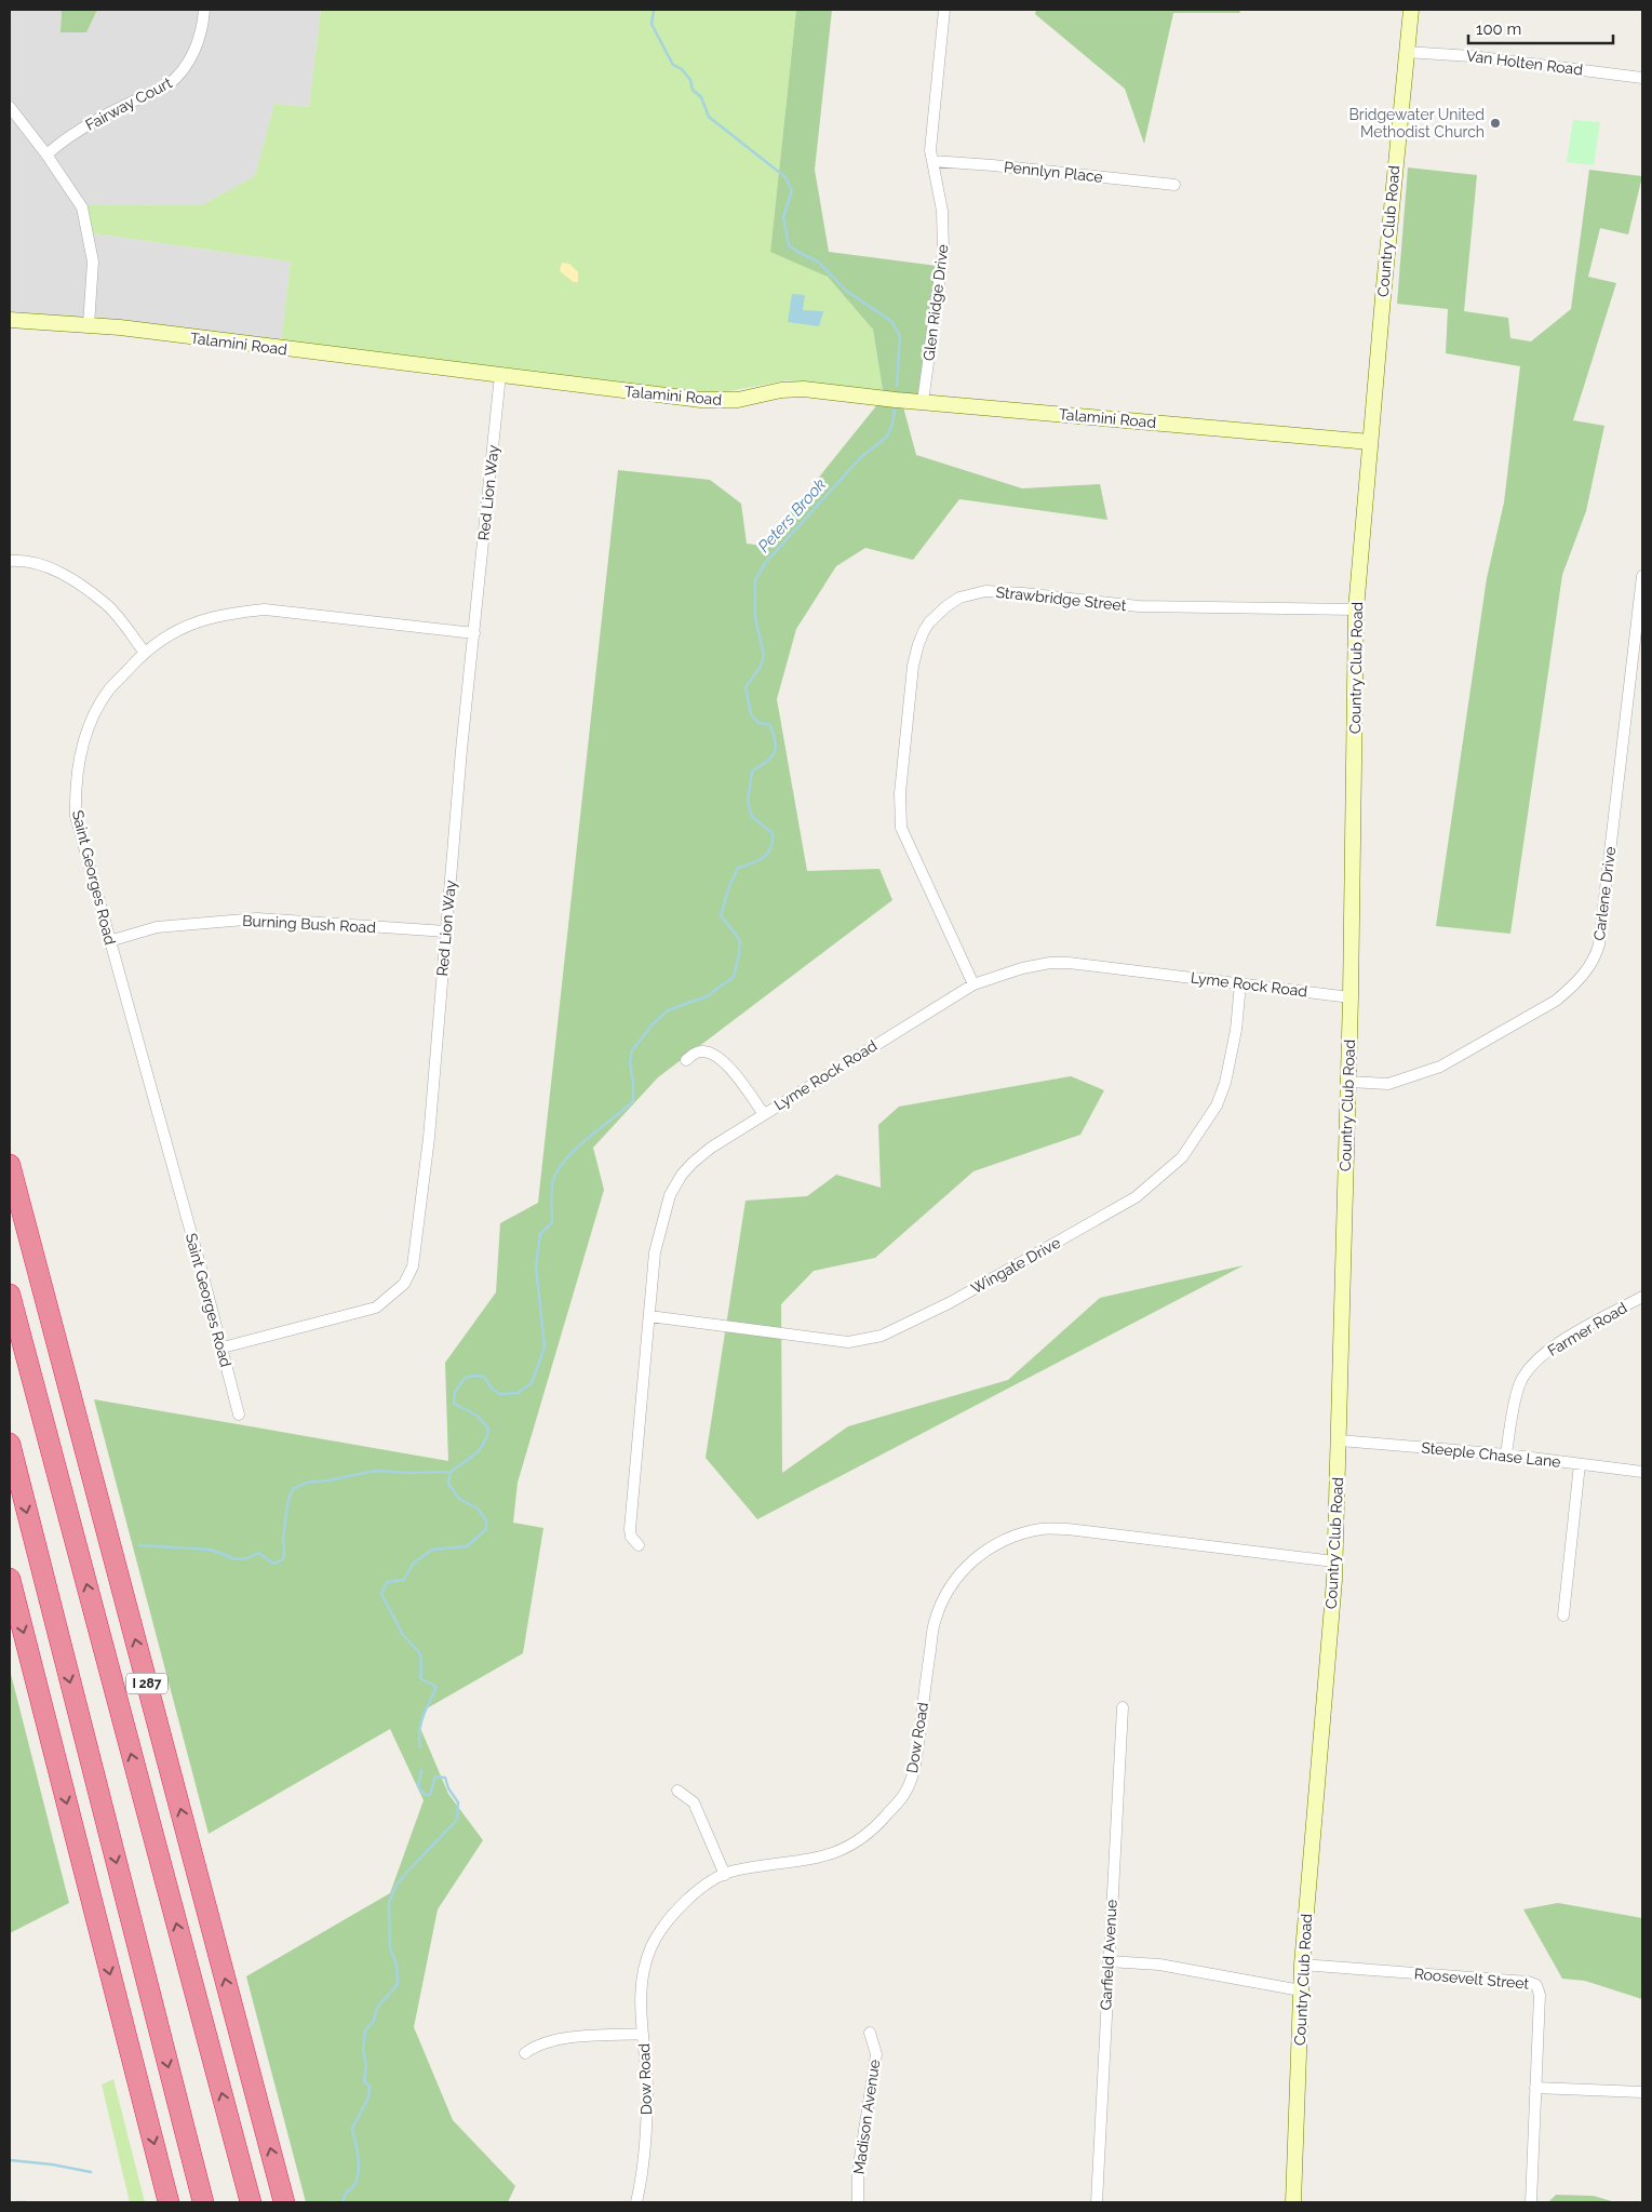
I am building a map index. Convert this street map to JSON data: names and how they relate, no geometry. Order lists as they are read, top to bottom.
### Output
{
  "streets": {
    "highway": ["I 287"],
    "street": [
      "Van Holten Road",
      "Fairway Court",
      "Pennlyn Place",
      "Country Club Road",
      "Glen Ridge Drive",
      "Talamini Road",
      "Red Lion Way",
      "Strawbridge Street",
      "Saint Georges Road",
      "Carlene Drive",
      "Burning Bush Road",
      "Lyme Rock Road",
      "Wingate Drive",
      "Farmer Road",
      "Steeple Chase Lane",
      "Dow Road",
      "Garfield Avenue",
      "Roosevelt Street",
      "Madison Avenue"
    ]
  },
  "crossings": [
    ["Van Holten Road", "Country Club Road"],
    ["Pennlyn Place", "Glen Ridge Drive"],
    ["Country Club Road", "Talamini Road"],
    ["Country Club Road", "Strawbridge Street"],
    ["Country Club Road", "Carlene Drive"],
    ["Country Club Road", "Lyme Rock Road"],
    ["Country Club Road", "Steeple Chase Lane"],
    ["Country Club Road", "Dow Road"],
    ["Country Club Road", "Roosevelt Street"],
    ["Glen Ridge Drive", "Talamini Road"],
    ["Talamini Road", "Red Lion Way"],
    ["Red Lion Way", "Saint Georges Road"],
    ["Red Lion Way", "Burning Bush Road"],
    ["Strawbridge Street", "Lyme Rock Road"],
    ["Saint Georges Road", "Burning Bush Road"],
    ["Lyme Rock Road", "Wingate Drive"],
    ["Farmer Road", "Steeple Chase Lane"]
  ],
  "water": ["Peters Brook"],
  "places": ["Bridgewater United Methodist Church"],
  "scale_bar": "100 m"
}
